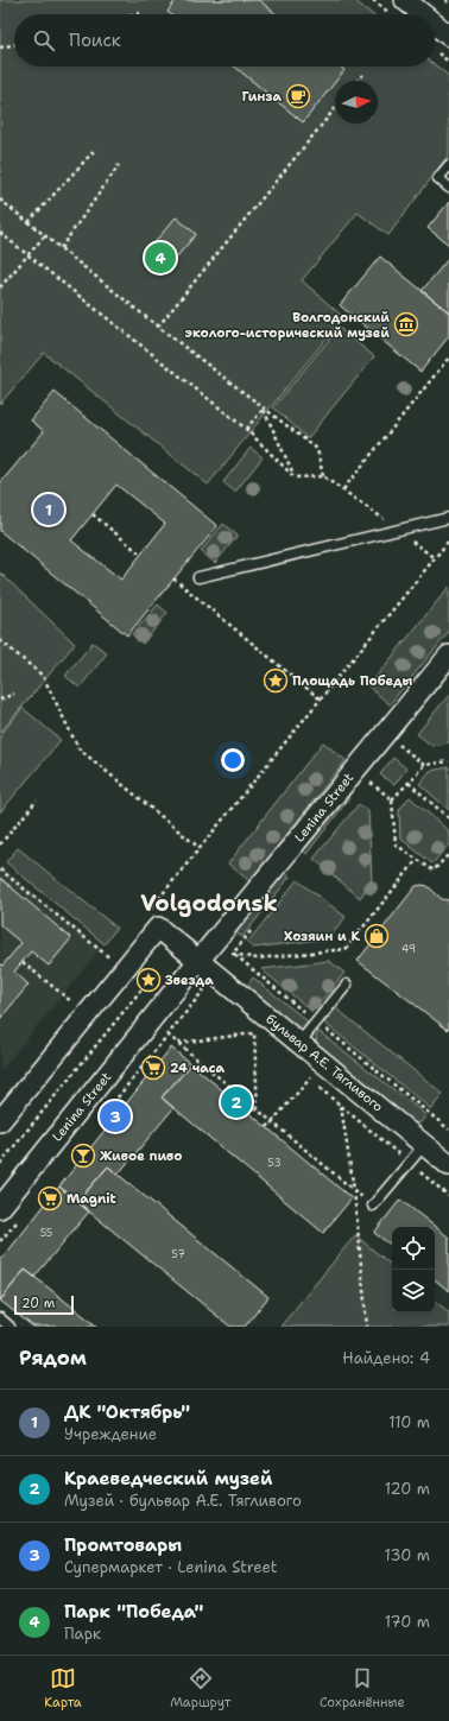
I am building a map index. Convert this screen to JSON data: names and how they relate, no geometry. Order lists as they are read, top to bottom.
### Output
{
  "streets": {
    "street": ["Lenina Street", "бульвар А.Е. Тягливого"]
  },
  "crossings": [
    ["Lenina Street", "бульвар А.Е. Тягливого"]
  ],
  "districts": ["Volgodonsk"],
  "places": {
    "cafe": ["Гинза"],
    "museum": ["Волгодонский эколого-исторический музей"],
    "place": ["Площадь Победы", "Звезда"],
    "shop": ["Хозяин и К"],
    "supermarket": ["24 часа", "Magnit"],
    "bar": ["Живое пиво"]
  },
  "house_numbers": [
    "49",
    "53",
    "55",
    "57"
  ],
  "scale_bar": "20 m",
  "north": "right",
  "page": {
    "search": "Поиск",
    "pins": [
      "4",
      "1",
      "2",
      "3"
    ],
    "scale": "20 m",
    "heading": ["Рядом", "Найдено: 4"],
    "list": [
      {
        "mark": "1",
        "name": "ДК \"Октябрь\"",
        "note": "Учреждение",
        "value": "110 m"
      },
      {
        "mark": "2",
        "name": "Краеведческий музей",
        "note": "Музей · бульвар А.Е. Тягливого",
        "value": "120 m"
      },
      {
        "mark": "3",
        "name": "Промтовары",
        "note": "Супермаркет · Lenina Street",
        "value": "130 m"
      },
      {
        "mark": "4",
        "name": "Парк \"Победа\"",
        "note": "Парк",
        "value": "170 m"
      }
    ],
    "nav": ["Карта", "Маршрут", "Сохранённые"]
  }
}
